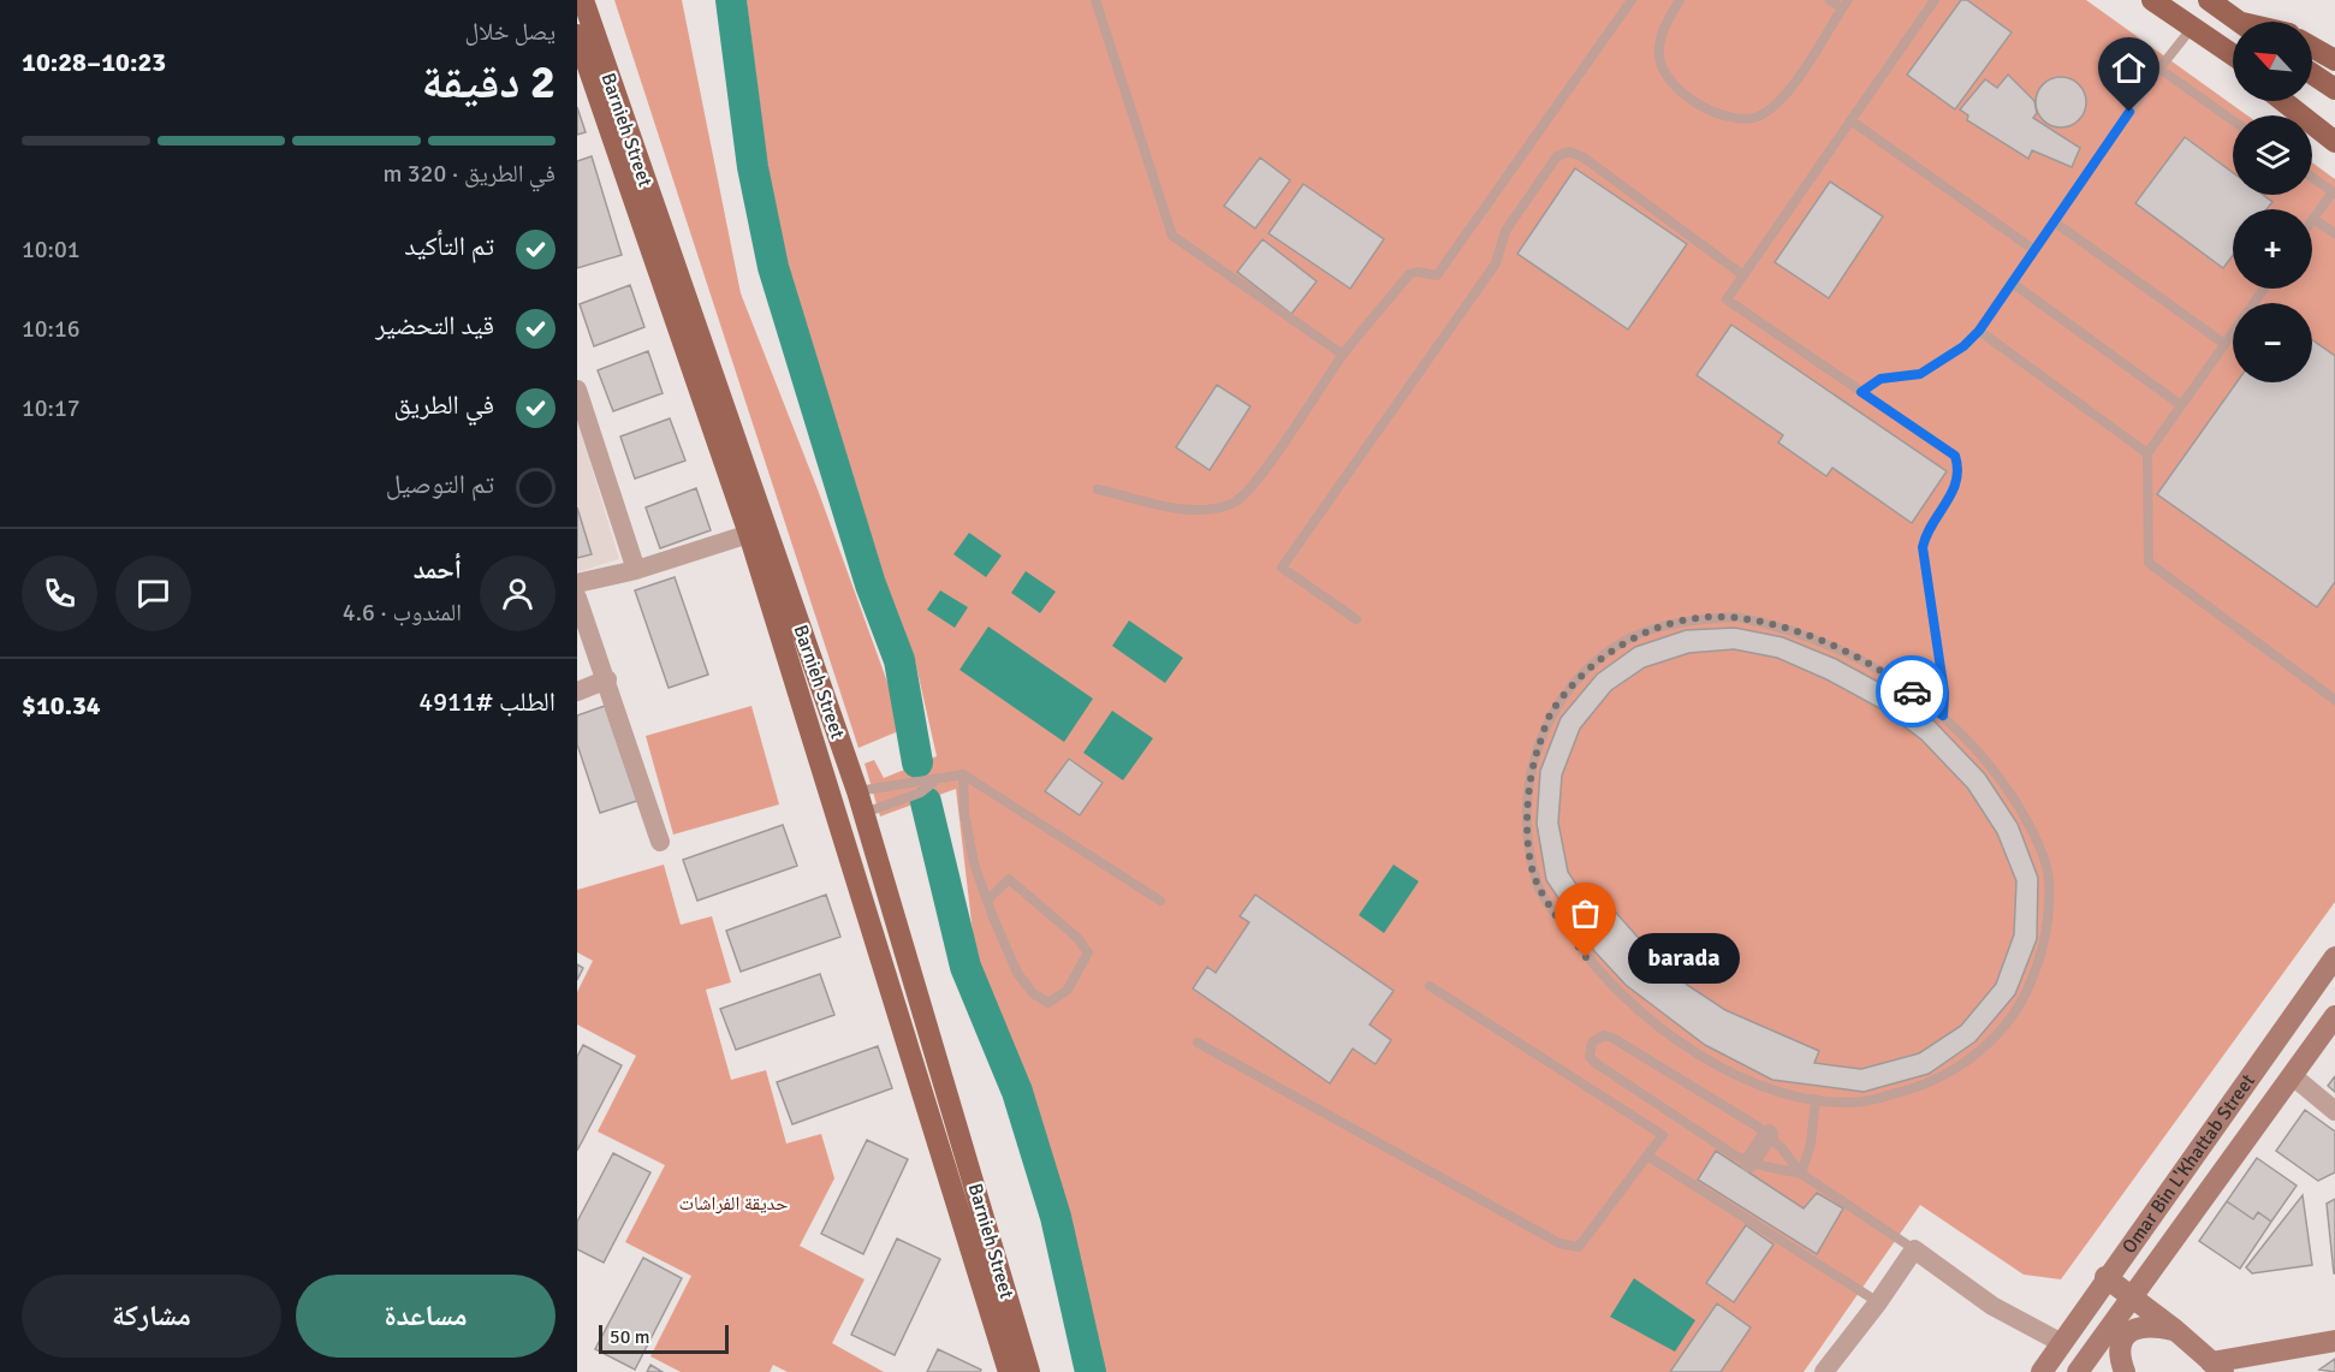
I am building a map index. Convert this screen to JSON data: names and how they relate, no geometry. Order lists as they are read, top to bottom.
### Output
{
  "streets": {
    "main road": ["Barnieh Street", "Omar Bin L'Khattab Street"]
  },
  "parks": ["حديقة الفراشات"],
  "places": ["barada"],
  "scale_bar": "50 m",
  "north": "top left",
  "page": {
    "heading": ["2 دقيقة", "يصل خلال", "10:23–10:28"],
    "panel": [
      "أحمد",
      "المندوب · 4.6",
      "الطلب #4911",
      "$10.34"
    ],
    "map_buttons": ["+", "−"],
    "bar": "في الطريق · 320 m",
    "list": [
      ["تم التأكيد", "10:01"],
      ["قيد التحضير", "10:16"],
      ["في الطريق", "10:17"],
      "تم التوصيل"
    ],
    "bubble": "barada",
    "buttons": ["مساعدة", "مشاركة"],
    "scale": "50 m"
  }
}
